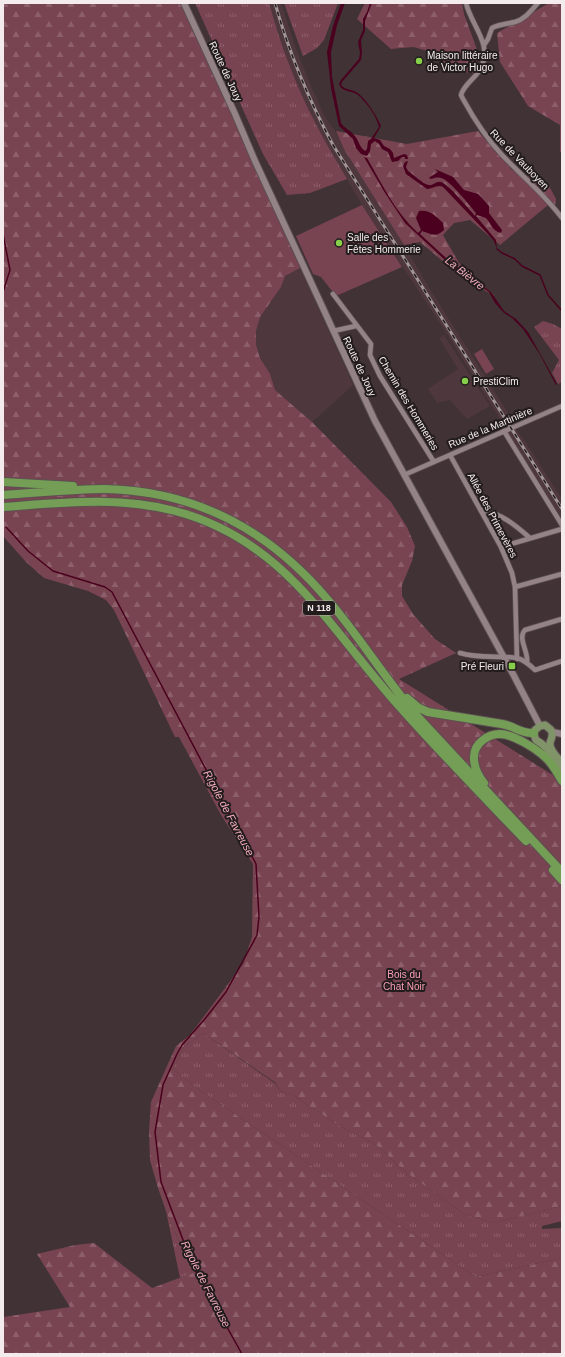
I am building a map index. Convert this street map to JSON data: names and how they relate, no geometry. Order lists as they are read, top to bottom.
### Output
{
  "streets": {
    "highway": ["N 118"],
    "main road": ["Route de Jouy"],
    "street": [
      "Rue de Vauboyen",
      "Chemin des Hommeries",
      "Rue de la Martinière",
      "Allée des Primevères"
    ]
  },
  "crossings": [
    ["Route de Jouy", "Rue de la Martinière"],
    ["Chemin des Hommeries", "Rue de la Martinière"],
    ["Rue de la Martinière", "Allée des Primevères"]
  ],
  "water": ["La Bièvre", "Rigole de Favreuse"],
  "parks": ["Bois du Chat Noir"],
  "places": {
    "other": ["Maison littéraire de Victor Hugo", "Salle des Fêtes Hommerie", "PrestiClim"],
    "transit": ["Pré Fleuri"]
  }
}
